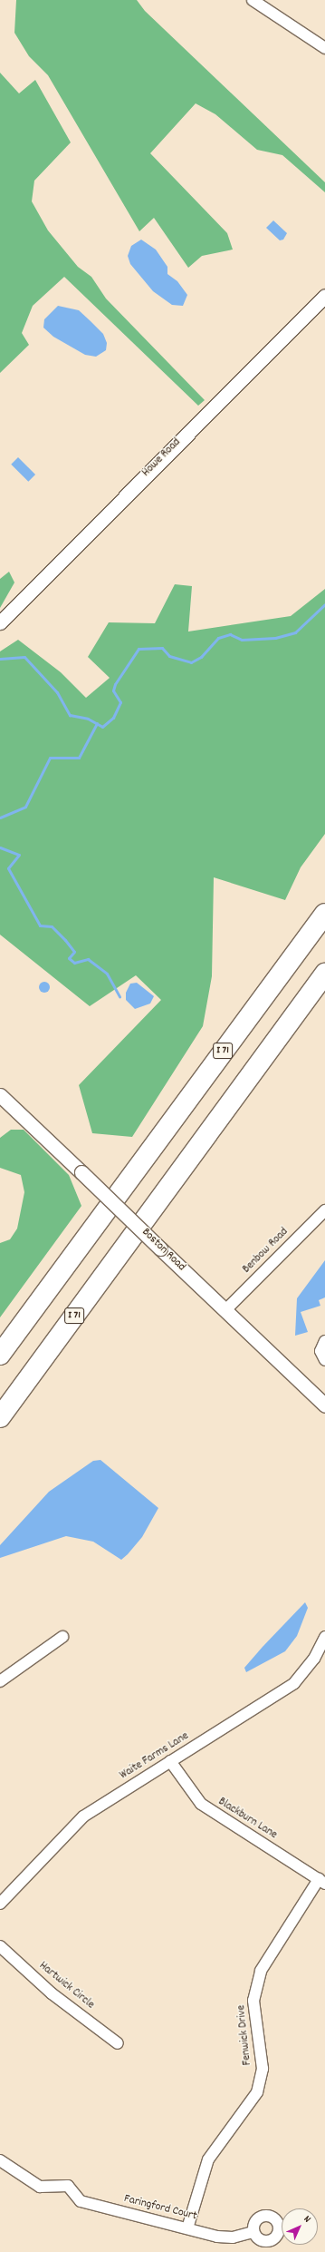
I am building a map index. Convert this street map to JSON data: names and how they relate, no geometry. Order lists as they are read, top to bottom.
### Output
{
  "streets": {
    "highway": ["I 71"],
    "street": [
      "Howe Road",
      "Boston Road",
      "Benbow Road",
      "Waite Farms Lane",
      "Blackburn Lane",
      "Hartwick Circle",
      "Fenwick Drive",
      "Faringford Court"
    ]
  },
  "crossings": [
    ["Boston Road", "Benbow Road"],
    ["Waite Farms Lane", "Blackburn Lane"],
    ["Blackburn Lane", "Fenwick Drive"],
    ["Fenwick Drive", "Faringford Court"]
  ],
  "north": "top right"
}
